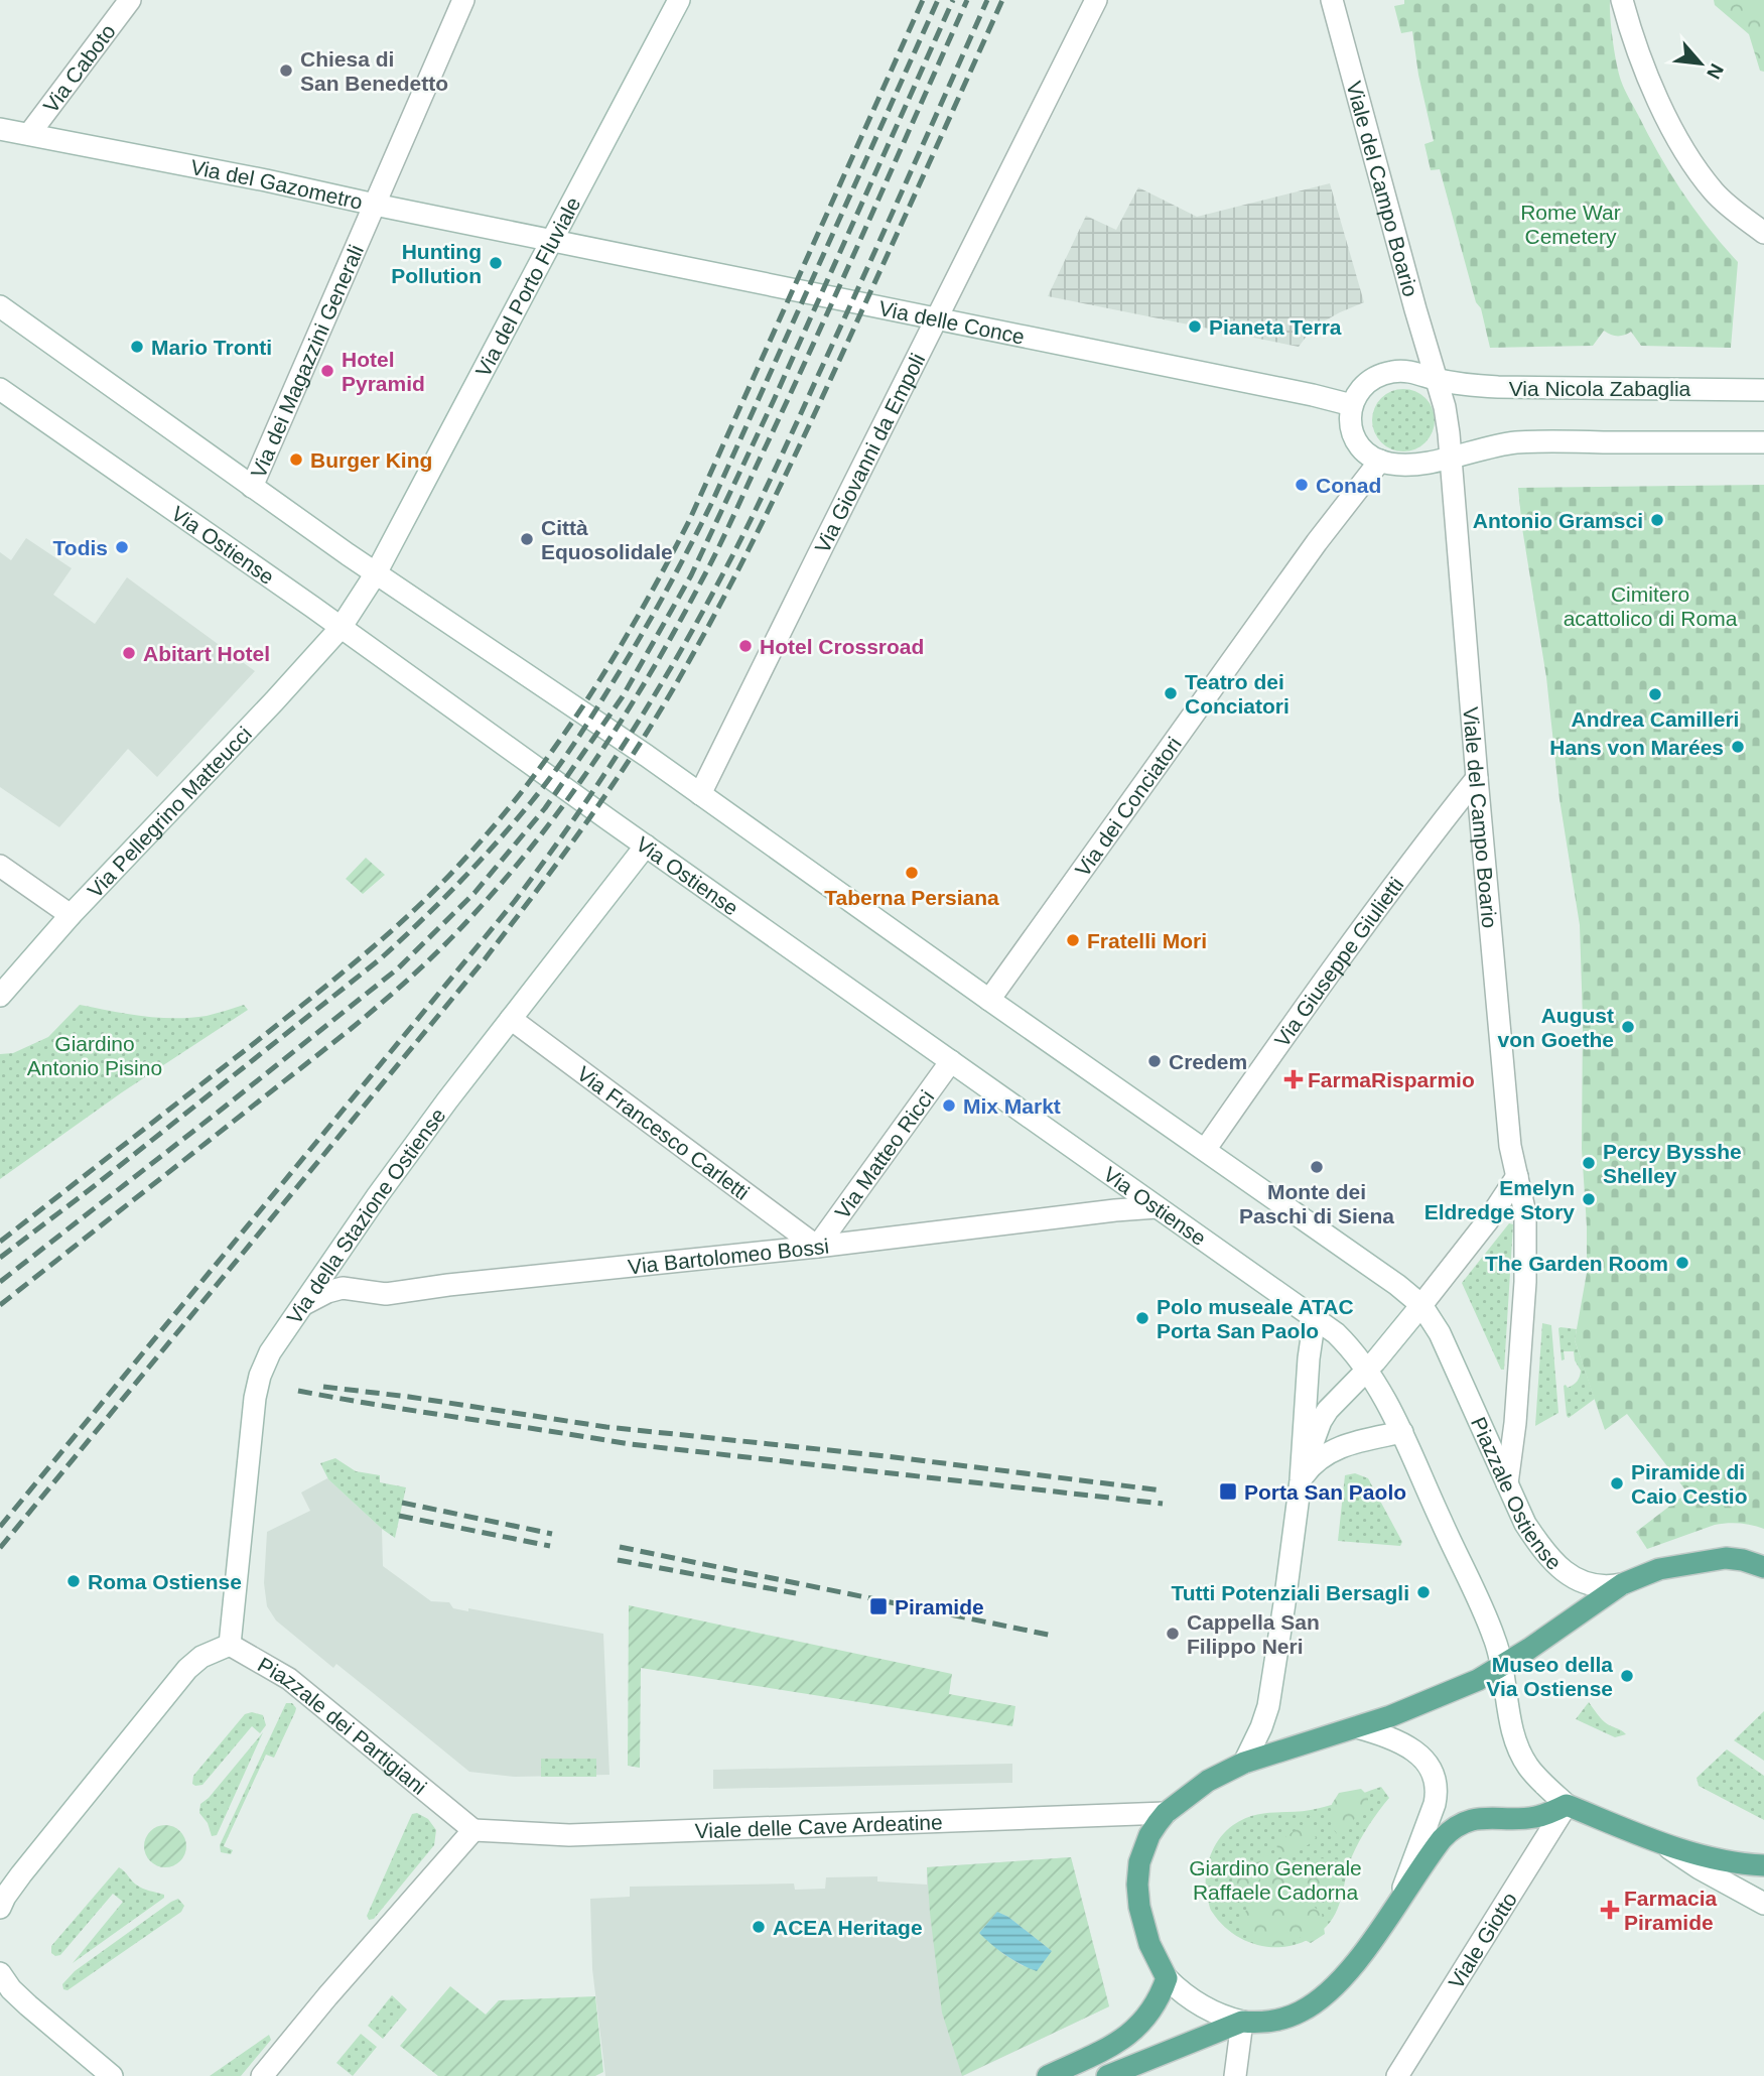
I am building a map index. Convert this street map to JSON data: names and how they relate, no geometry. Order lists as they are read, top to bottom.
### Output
{
  "streets": {
    "street": [
      "Via Caboto",
      "Via del Gazometro",
      "Viale del Campo Boario",
      "Via del Porto Fluviale",
      "Via delle Conce",
      "Via dei Magazzini Generali",
      "Via Nicola Zabaglia",
      "Via Giovanni da Empoli",
      "Via Ostiense",
      "Via dei Conciatori",
      "Via Pellegrino Matteucci",
      "Via Giuseppe Giulietti",
      "Via Francesco Carletti",
      "Via Matteo Ricci",
      "Via della Stazione Ostiense",
      "Via Bartolomeo Bossi",
      "Piazzale Ostiense",
      "Piazzale dei Partigiani",
      "Viale delle Cave Ardeatine",
      "Viale Giotto"
    ]
  },
  "crossings": [
    ["Via Caboto", "Via del Gazometro"],
    ["Via del Gazometro", "Via del Porto Fluviale"],
    ["Via del Gazometro", "Via delle Conce"],
    ["Via del Gazometro", "Via dei Magazzini Generali"],
    ["Viale del Campo Boario", "Via delle Conce"],
    ["Viale del Campo Boario", "Via Nicola Zabaglia"],
    ["Viale del Campo Boario", "Via dei Conciatori"],
    ["Viale del Campo Boario", "Via Giuseppe Giulietti"],
    ["Viale del Campo Boario", "Piazzale Ostiense"],
    ["Via del Porto Fluviale", "Via delle Conce"],
    ["Via del Porto Fluviale", "Via Pellegrino Matteucci"],
    ["Via delle Conce", "Via Nicola Zabaglia"],
    ["Via delle Conce", "Via Giovanni da Empoli"],
    ["Via delle Conce", "Via dei Conciatori"],
    ["Via Nicola Zabaglia", "Via dei Conciatori"],
    ["Via Ostiense", "Via Pellegrino Matteucci"],
    ["Via Ostiense", "Via Matteo Ricci"],
    ["Via Ostiense", "Via della Stazione Ostiense"],
    ["Via Ostiense", "Via Bartolomeo Bossi"],
    ["Via Francesco Carletti", "Via Matteo Ricci"],
    ["Via Francesco Carletti", "Via della Stazione Ostiense"],
    ["Via Francesco Carletti", "Via Bartolomeo Bossi"],
    ["Via Matteo Ricci", "Via Bartolomeo Bossi"],
    ["Via della Stazione Ostiense", "Via Bartolomeo Bossi"],
    ["Via della Stazione Ostiense", "Piazzale dei Partigiani"],
    ["Piazzale dei Partigiani", "Viale delle Cave Ardeatine"]
  ],
  "parks": [
    "Rome War Cemetery",
    "Cimitero acattolico di Roma",
    "Giardino Antonio Pisino",
    "Giardino Generale Raffaele Cadorna"
  ],
  "places": {
    "other": [
      "Chiesa di San Benedetto",
      "Hunting Pollution",
      "Pianeta Terra",
      "Mario Tronti",
      "Hotel Pyramid",
      "Burger King",
      "Conad",
      "Antonio Gramsci",
      "Città Equosolidale",
      "Todis",
      "Hotel Crossroad",
      "Abitart Hotel",
      "Teatro dei Conciatori",
      "Andrea Camilleri",
      "Hans von Marées",
      "Taberna Persiana",
      "Fratelli Mori",
      "August von Goethe",
      "Credem",
      "Mix Markt",
      "Percy Bysshe Shelley",
      "Monte dei Paschi di Siena",
      "Emelyn Eldredge Story",
      "The Garden Room",
      "Polo museale ATAC Porta San Paolo",
      "Piramide di Caio Cestio",
      "Roma Ostiense",
      "Tutti Potenziali Bersagli",
      "Cappella San Filippo Neri",
      "Museo della Via Ostiense",
      "ACEA Heritage"
    ],
    "health": ["FarmaRisparmio", "Farmacia Piramide"],
    "transit": ["Porta San Paolo", "Piramide"]
  },
  "north": "bottom right"
}
